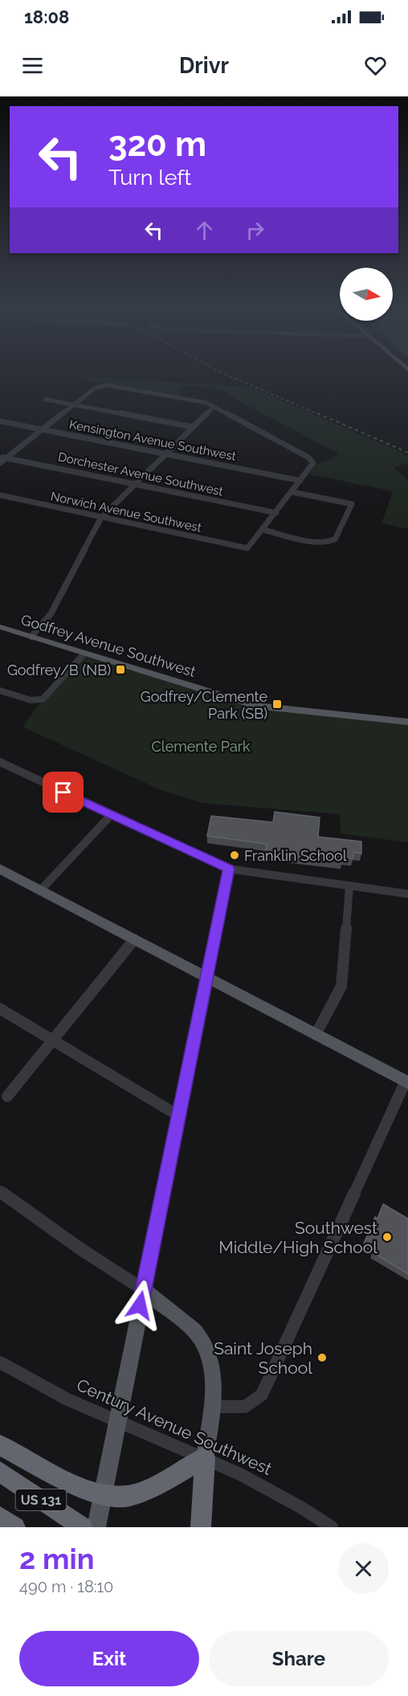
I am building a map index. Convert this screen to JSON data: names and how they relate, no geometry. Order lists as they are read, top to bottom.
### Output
{
  "streets": {
    "highway": ["US 131"],
    "main road": ["Godfrey Avenue Southwest"],
    "street": [
      "Kensington Avenue Southwest",
      "Dorchester Avenue Southwest",
      "Norwich Avenue Southwest",
      "Century Avenue Southwest"
    ]
  },
  "parks": ["Clemente Park"],
  "places": {
    "transit": ["Godfrey/B (NB)", "Godfrey/Clemente Park (SB)"],
    "other": ["Franklin School", "Southwest Middle/High School", "Saint Joseph School"]
  },
  "north": "right",
  "page": {
    "status": "18:08",
    "header": "Drivr",
    "turn": ["320 m", "Turn left"],
    "heading": ["2 min", "490 m · 18:10"],
    "buttons": ["Exit", "Share"]
  }
}
